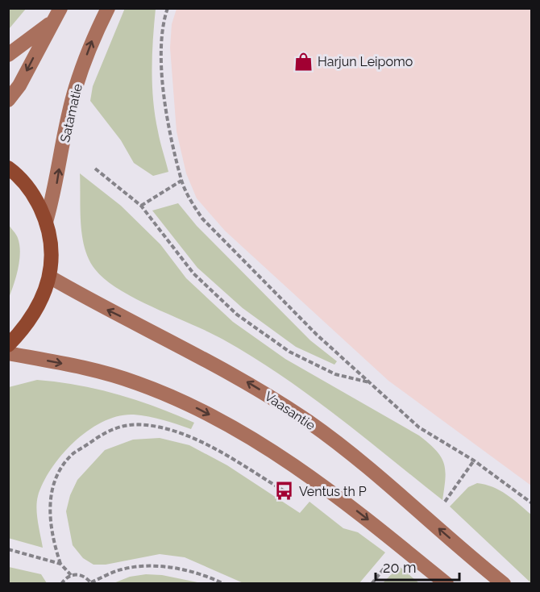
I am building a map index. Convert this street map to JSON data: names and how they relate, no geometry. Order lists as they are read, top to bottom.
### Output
{
  "streets": {
    "main road": ["Satamatie", "Vaasantie"]
  },
  "places": {
    "shop": ["Harjun Leipomo"],
    "bus stop": ["Ventus th P"]
  },
  "scale_bar": "20 m"
}
